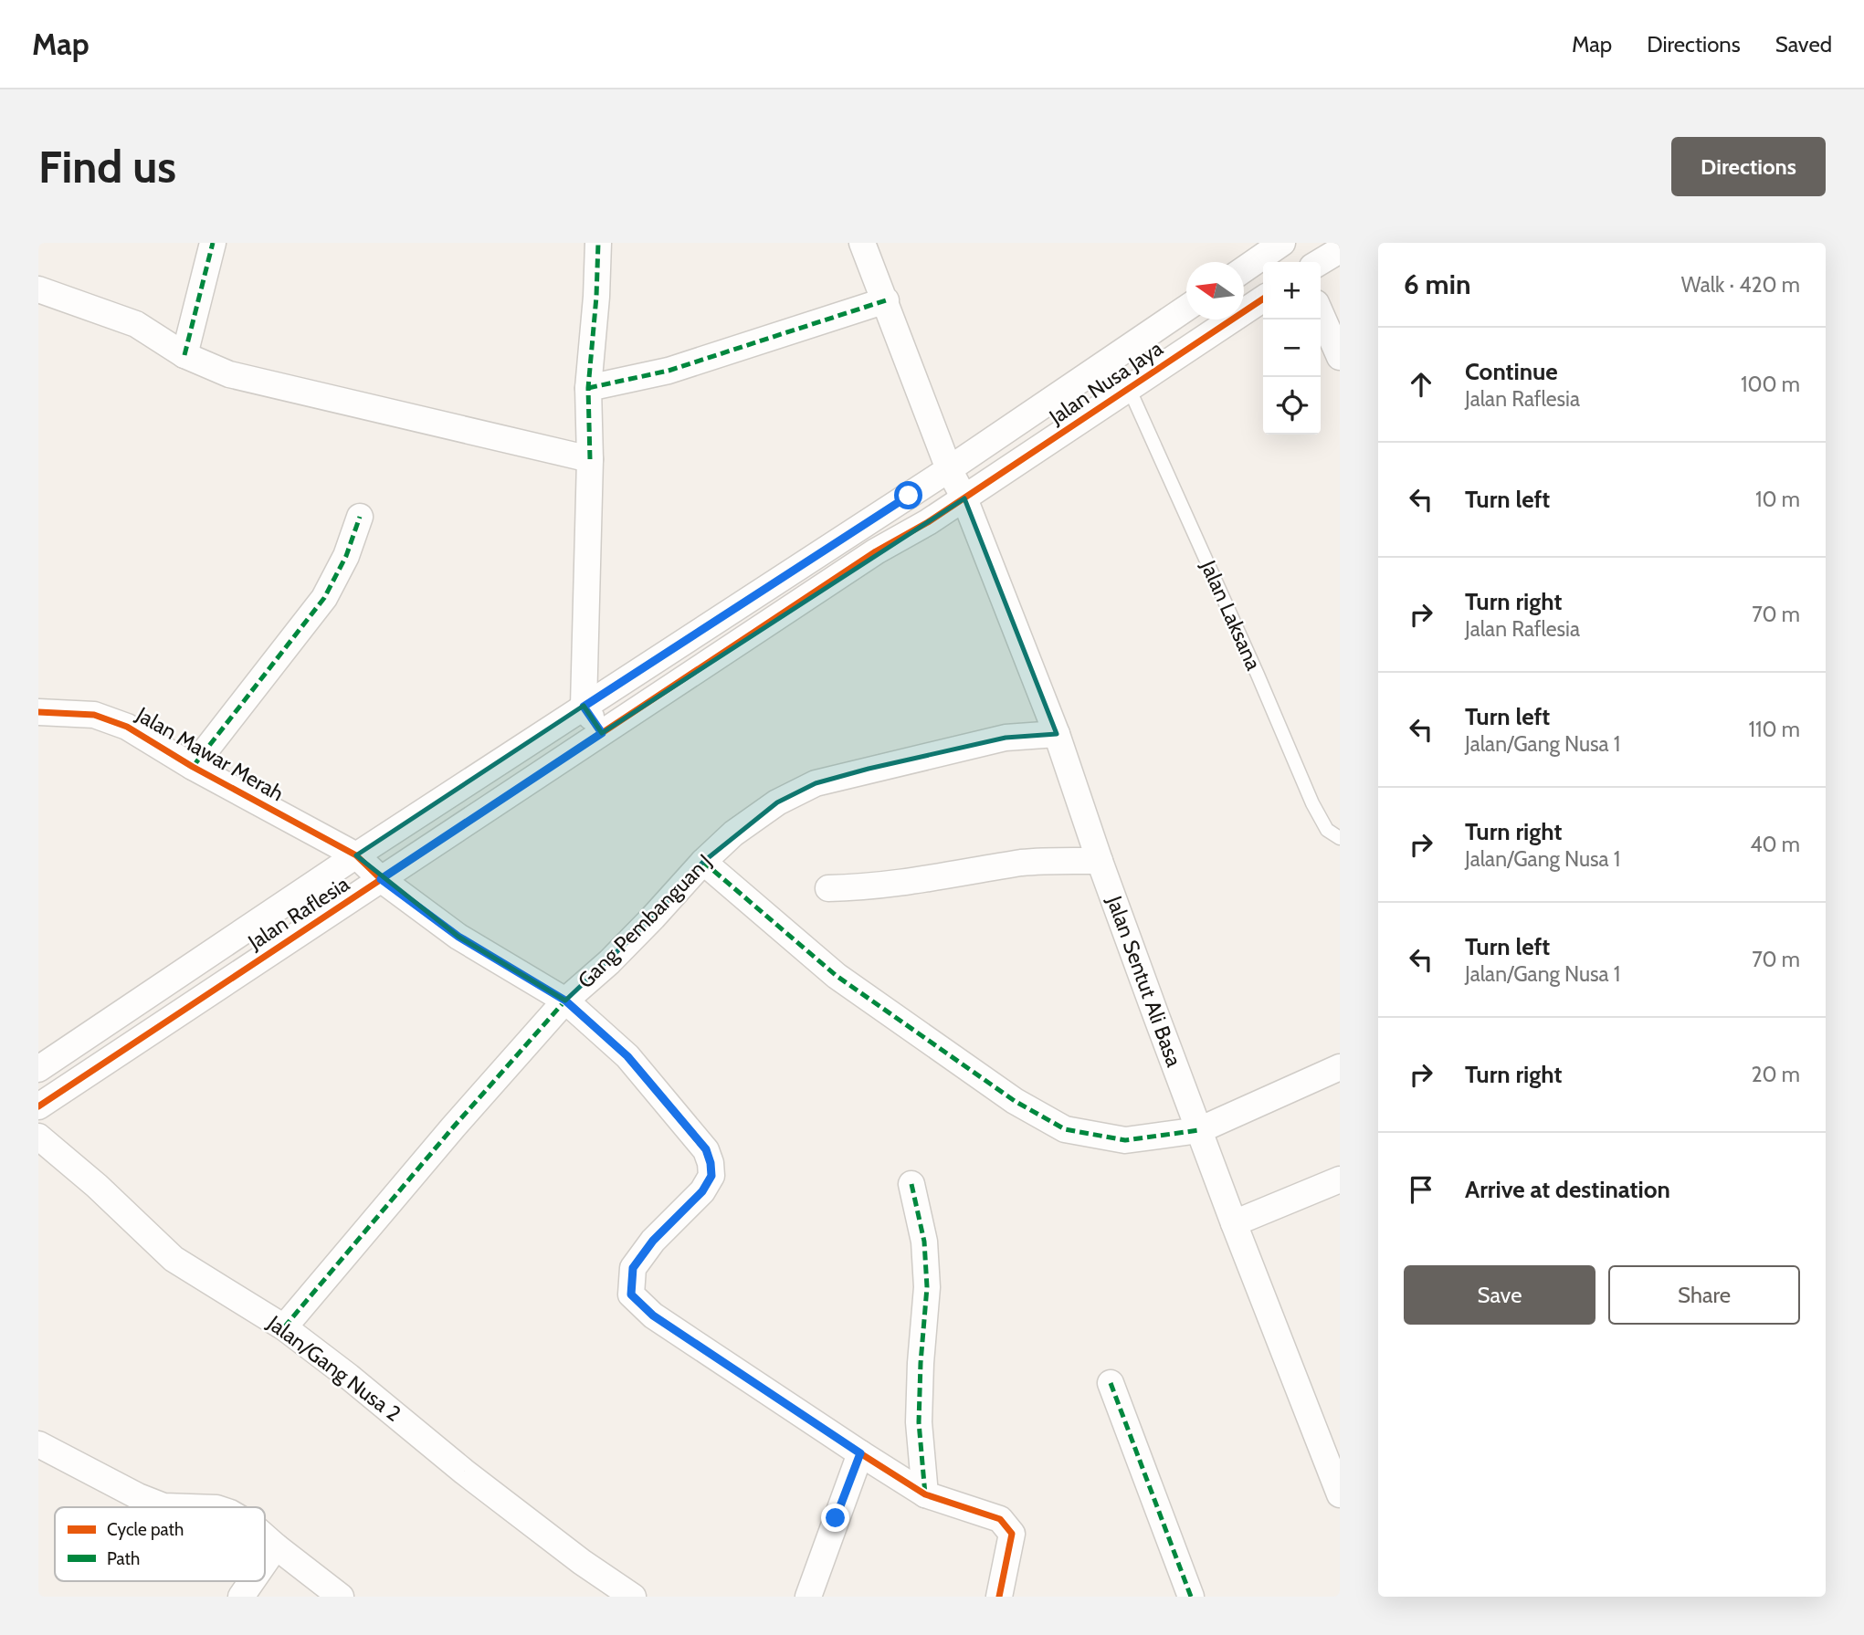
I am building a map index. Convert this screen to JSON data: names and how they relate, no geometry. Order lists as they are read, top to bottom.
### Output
{
  "streets": {
    "street": [
      "Jalan Nusa Jaya",
      "Jalan Mawar Merah",
      "Jalan Raflesia",
      "Gang Pembanguan J",
      "Jalan Sentut Ali Basa",
      "Jalan/Gang Nusa 2"
    ],
    "lane": ["Jalan Laksana"]
  },
  "crossings": [
    ["Jalan Nusa Jaya", "Jalan Laksana"],
    ["Jalan Nusa Jaya", "Jalan Raflesia"],
    ["Jalan Nusa Jaya", "Jalan Sentut Ali Basa"],
    ["Jalan Mawar Merah", "Jalan Raflesia"],
    ["Jalan Mawar Merah", "Gang Pembanguan J"],
    ["Jalan Raflesia", "Jalan Sentut Ali Basa"],
    ["Gang Pembanguan J", "Jalan Sentut Ali Basa"],
    ["Gang Pembanguan J", "Jalan/Gang Nusa 2"]
  ],
  "legend": ["Cycle path", "Path"],
  "north": "left",
  "page": {
    "header": "Map",
    "nav": ["Map", "Directions", "Saved"],
    "buttons": [
      "Directions",
      ["Save", "Share"]
    ],
    "title": "Find us",
    "heading": ["6 min", "Walk · 420 m"],
    "map_buttons": ["+", "−"],
    "list": [
      ["Continue", "Jalan Raflesia", "100 m"],
      ["Turn left", "10 m"],
      ["Turn right", "Jalan Raflesia", "70 m"],
      ["Turn left", "Jalan/Gang Nusa 1", "110 m"],
      ["Turn right", "Jalan/Gang Nusa 1", "40 m"],
      ["Turn left", "Jalan/Gang Nusa 1", "70 m"],
      ["Turn right", "20 m"],
      "Arrive at destination"
    ]
  }
}
